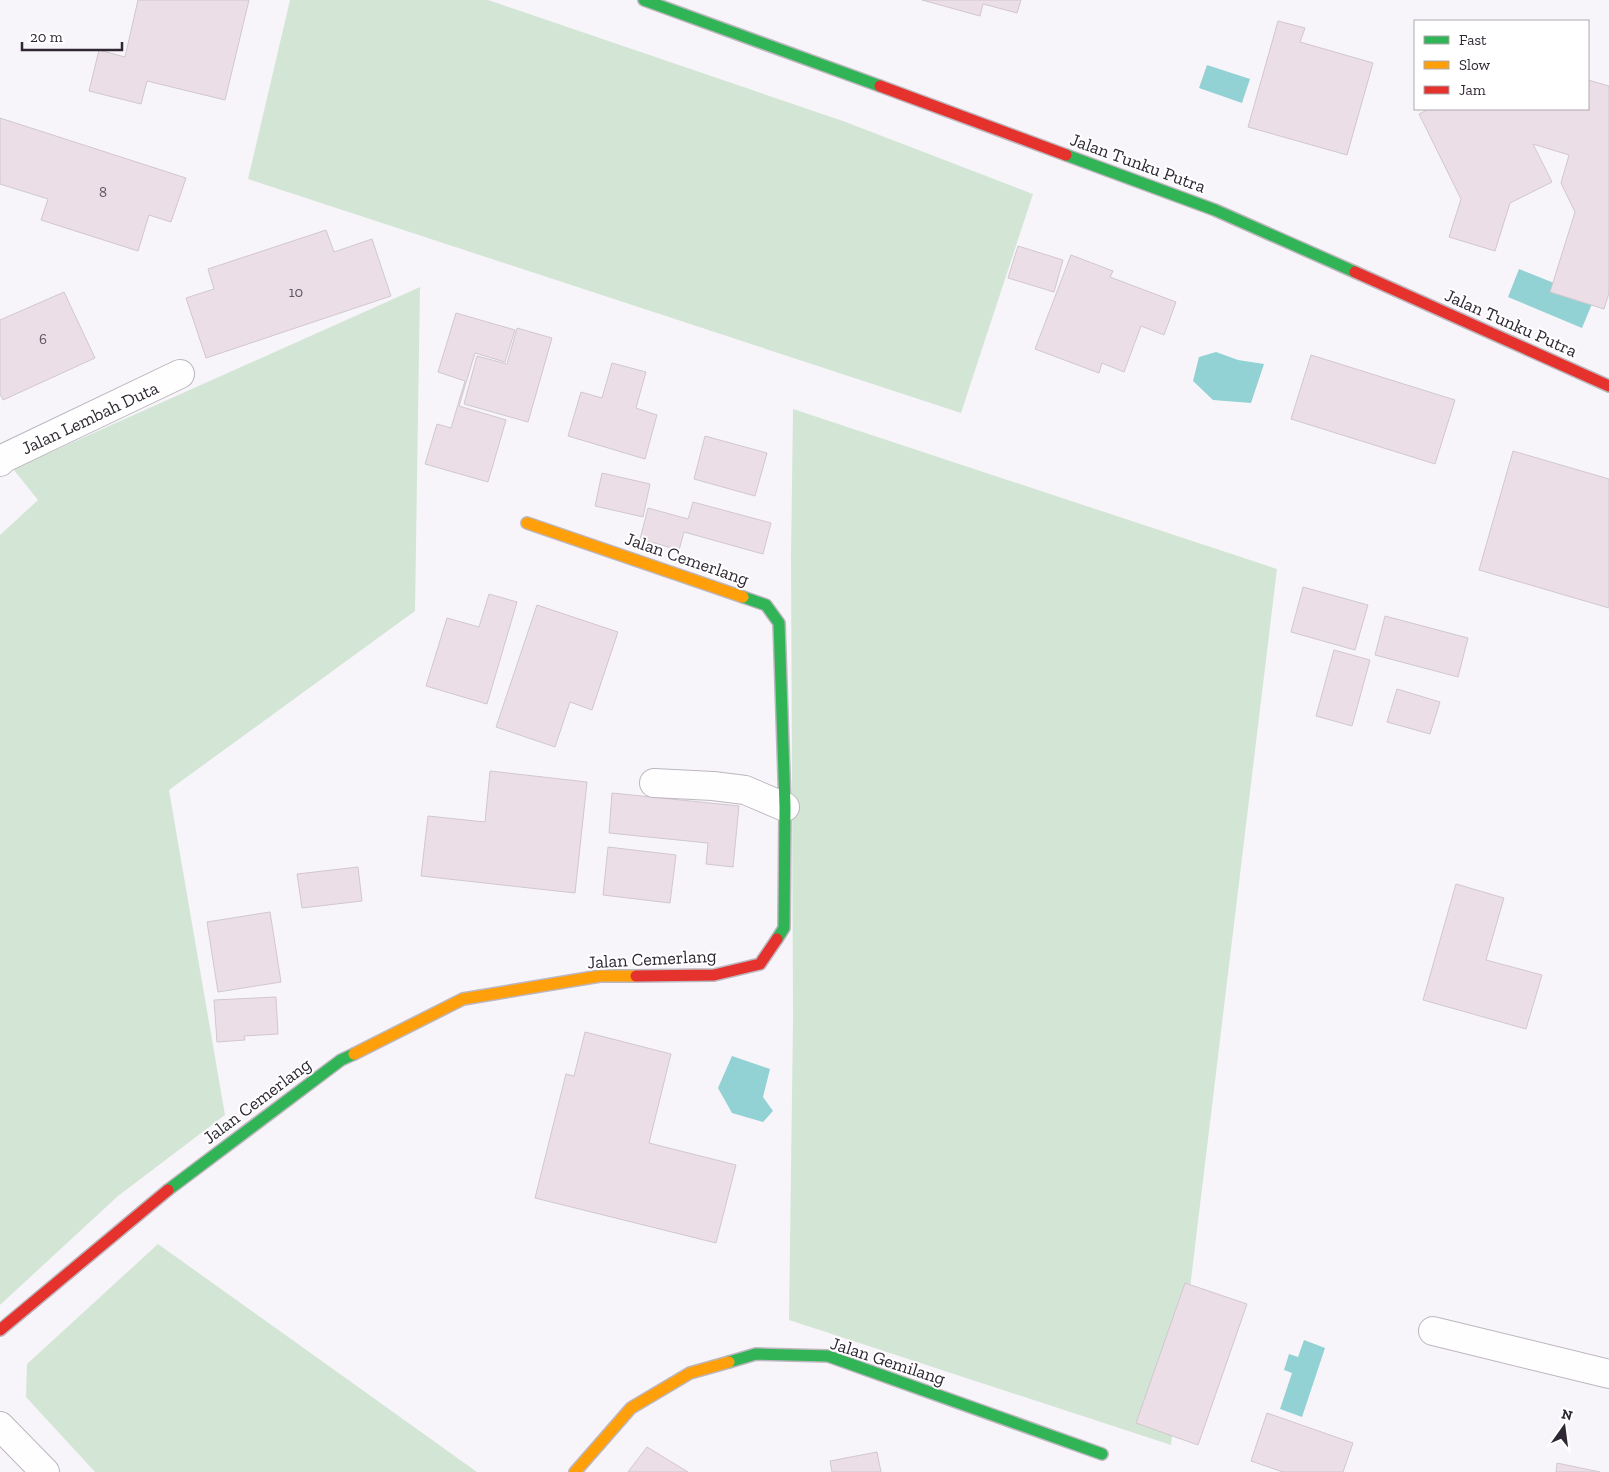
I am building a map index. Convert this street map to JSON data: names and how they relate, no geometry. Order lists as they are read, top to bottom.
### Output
{
  "streets": {
    "street": [
      "Jalan Tunku Putra",
      "Jalan Lembah Duta",
      "Jalan Cemerlang",
      "Jalan Gemilang"
    ]
  },
  "house_numbers": ["8", "10", "6"],
  "legend": ["Fast", "Slow", "Jam"],
  "scale_bar": "20 m",
  "north": "top"
}
